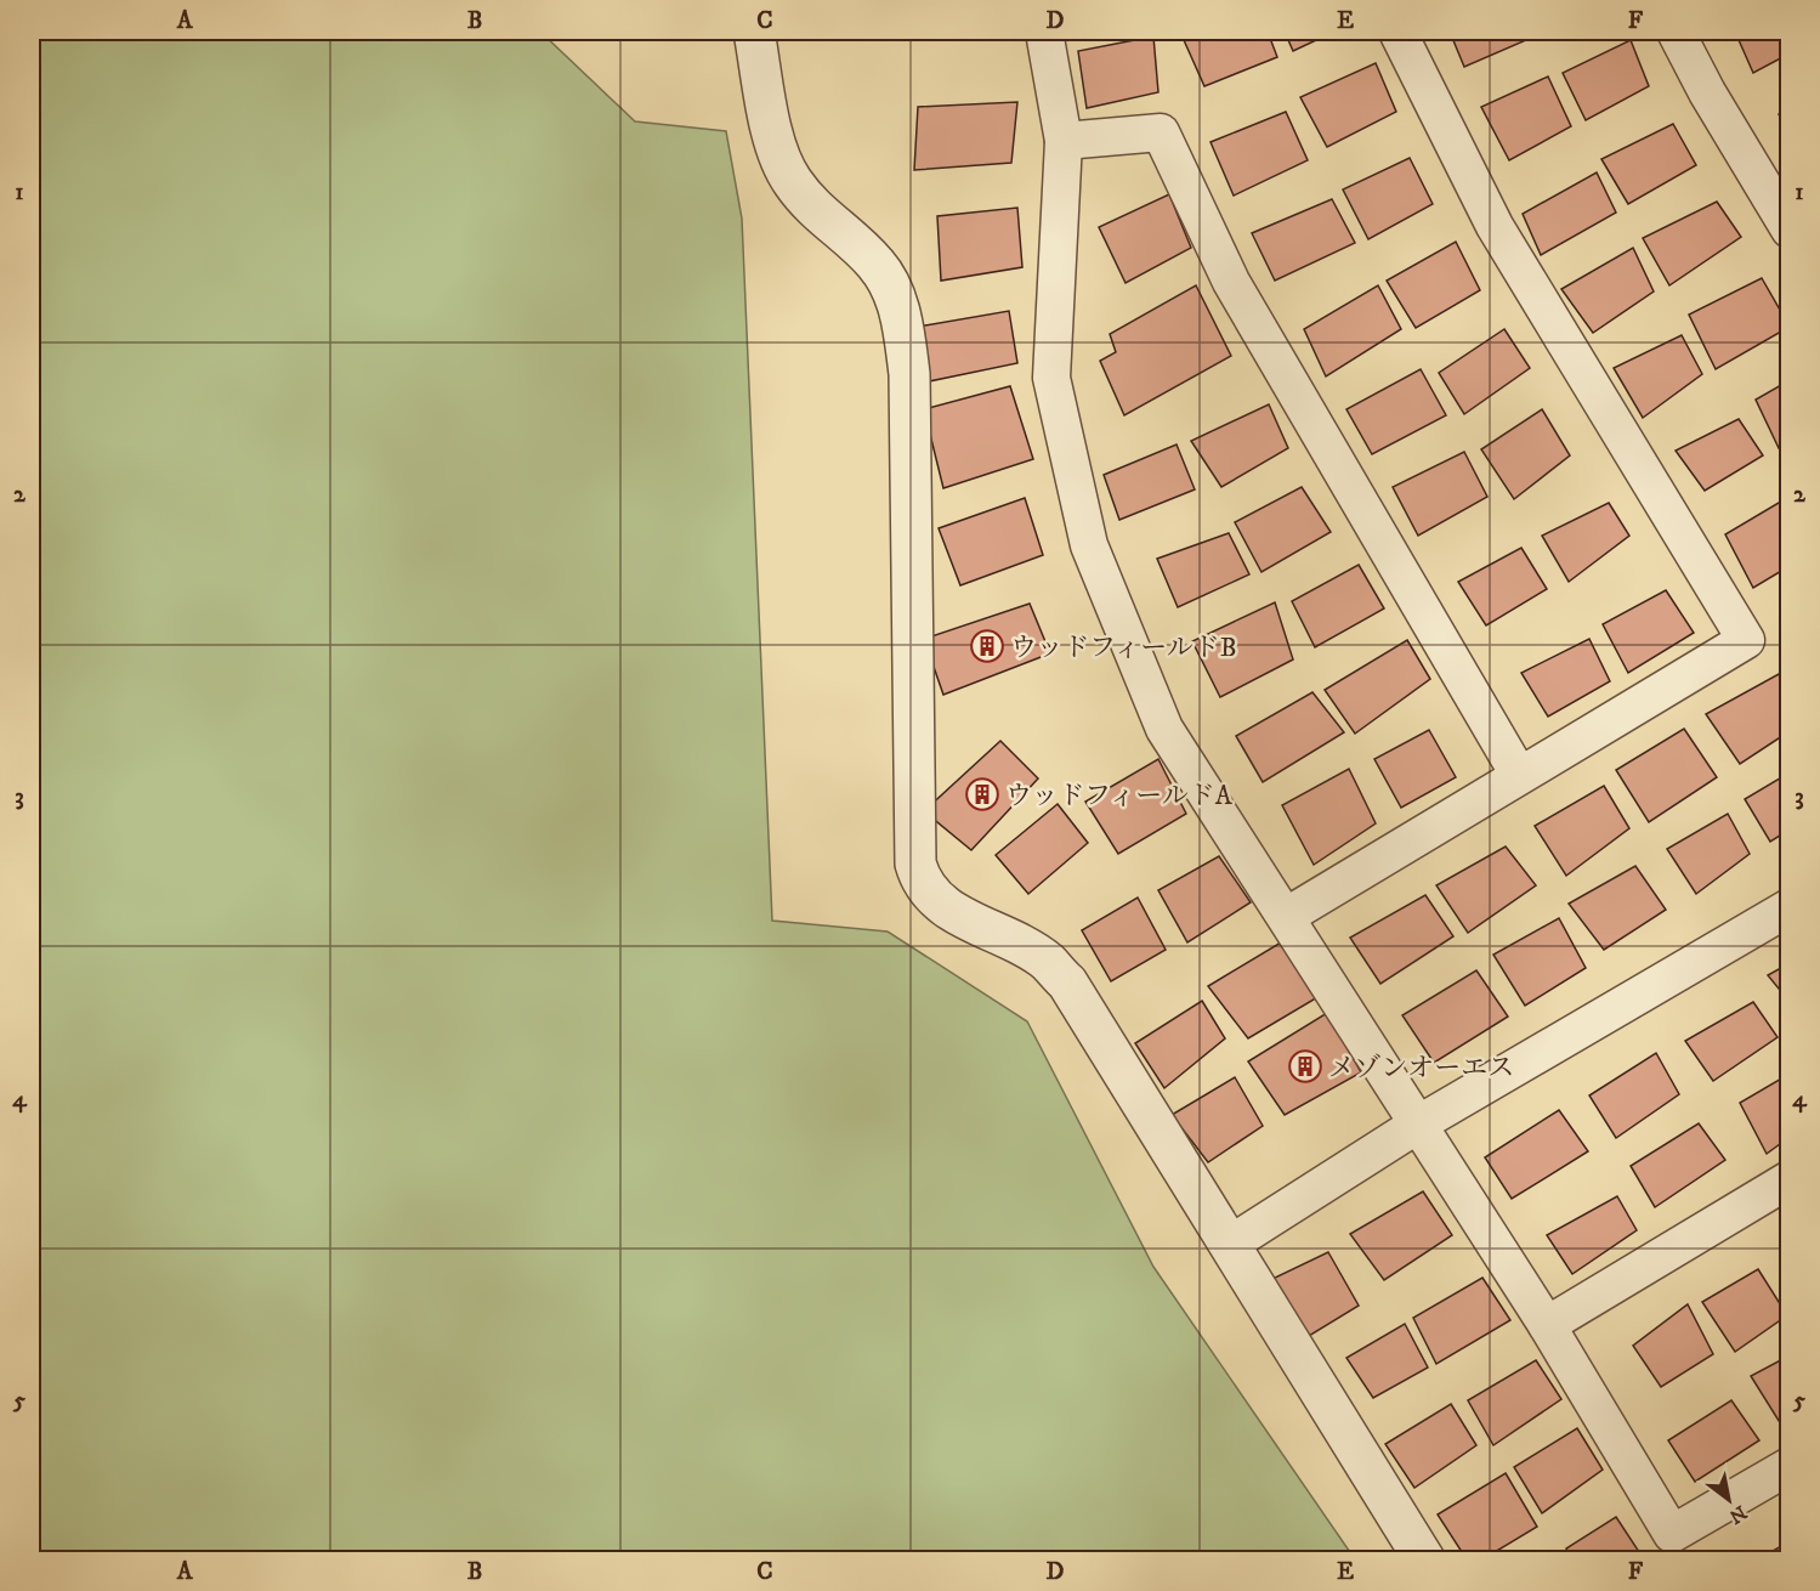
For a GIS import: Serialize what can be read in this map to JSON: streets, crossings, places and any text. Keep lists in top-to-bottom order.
{
  "places": {
    "building": ["ウッドフィールドB", "ウッドフィールドA", "メゾンオーエス"]
  },
  "north": "bottom right",
  "grid": {
    "columns": [
      "A",
      "B",
      "C",
      "D",
      "E",
      "F"
    ],
    "rows": [
      "1",
      "2",
      "3",
      "4",
      "5"
    ]
  }
}
